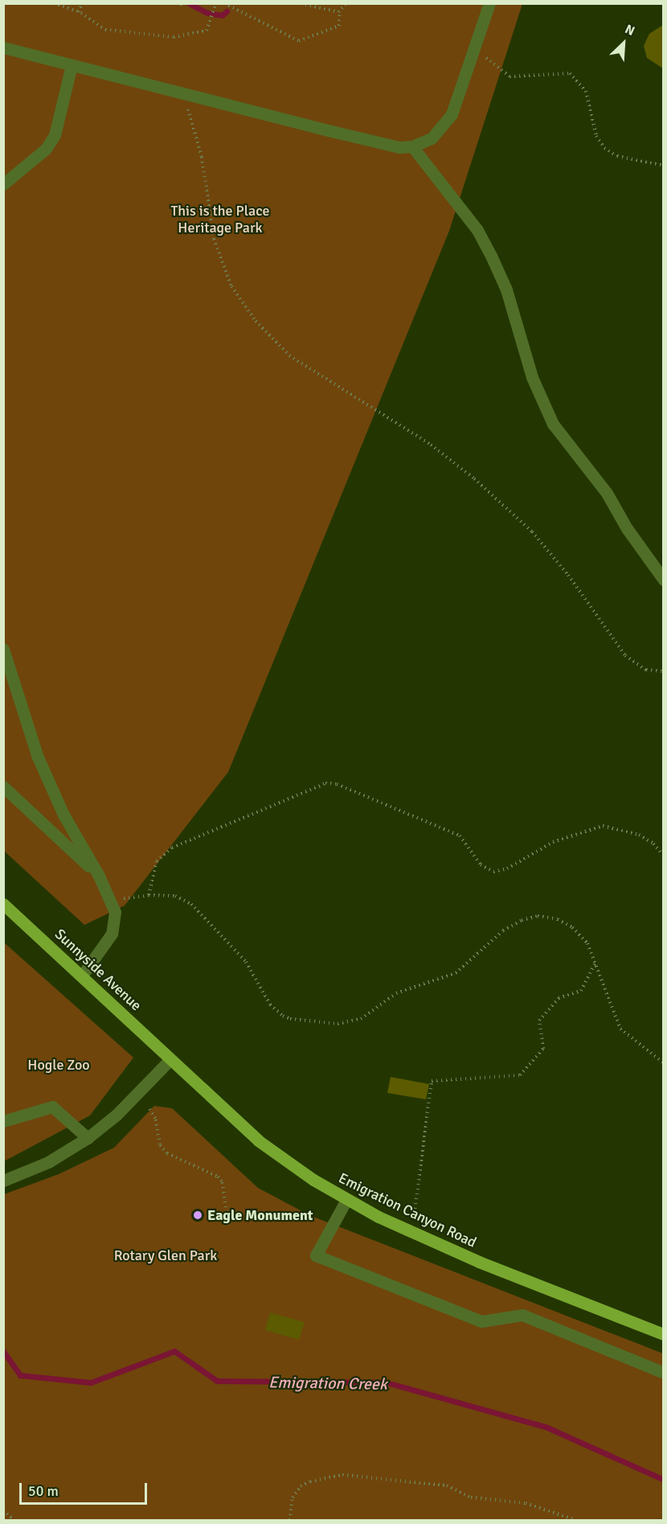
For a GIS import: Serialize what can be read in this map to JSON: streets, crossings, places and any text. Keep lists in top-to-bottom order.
{
  "streets": {
    "main road": ["Sunnyside Avenue", "Emigration Canyon Road"]
  },
  "crossings": [
    ["Sunnyside Avenue", "Emigration Canyon Road"]
  ],
  "water": ["Emigration Creek"],
  "parks": ["This is the Place Heritage Park", "Hogle Zoo", "Rotary Glen Park"],
  "places": ["Eagle Monument"],
  "scale_bar": "50 m",
  "north": "top right"
}
